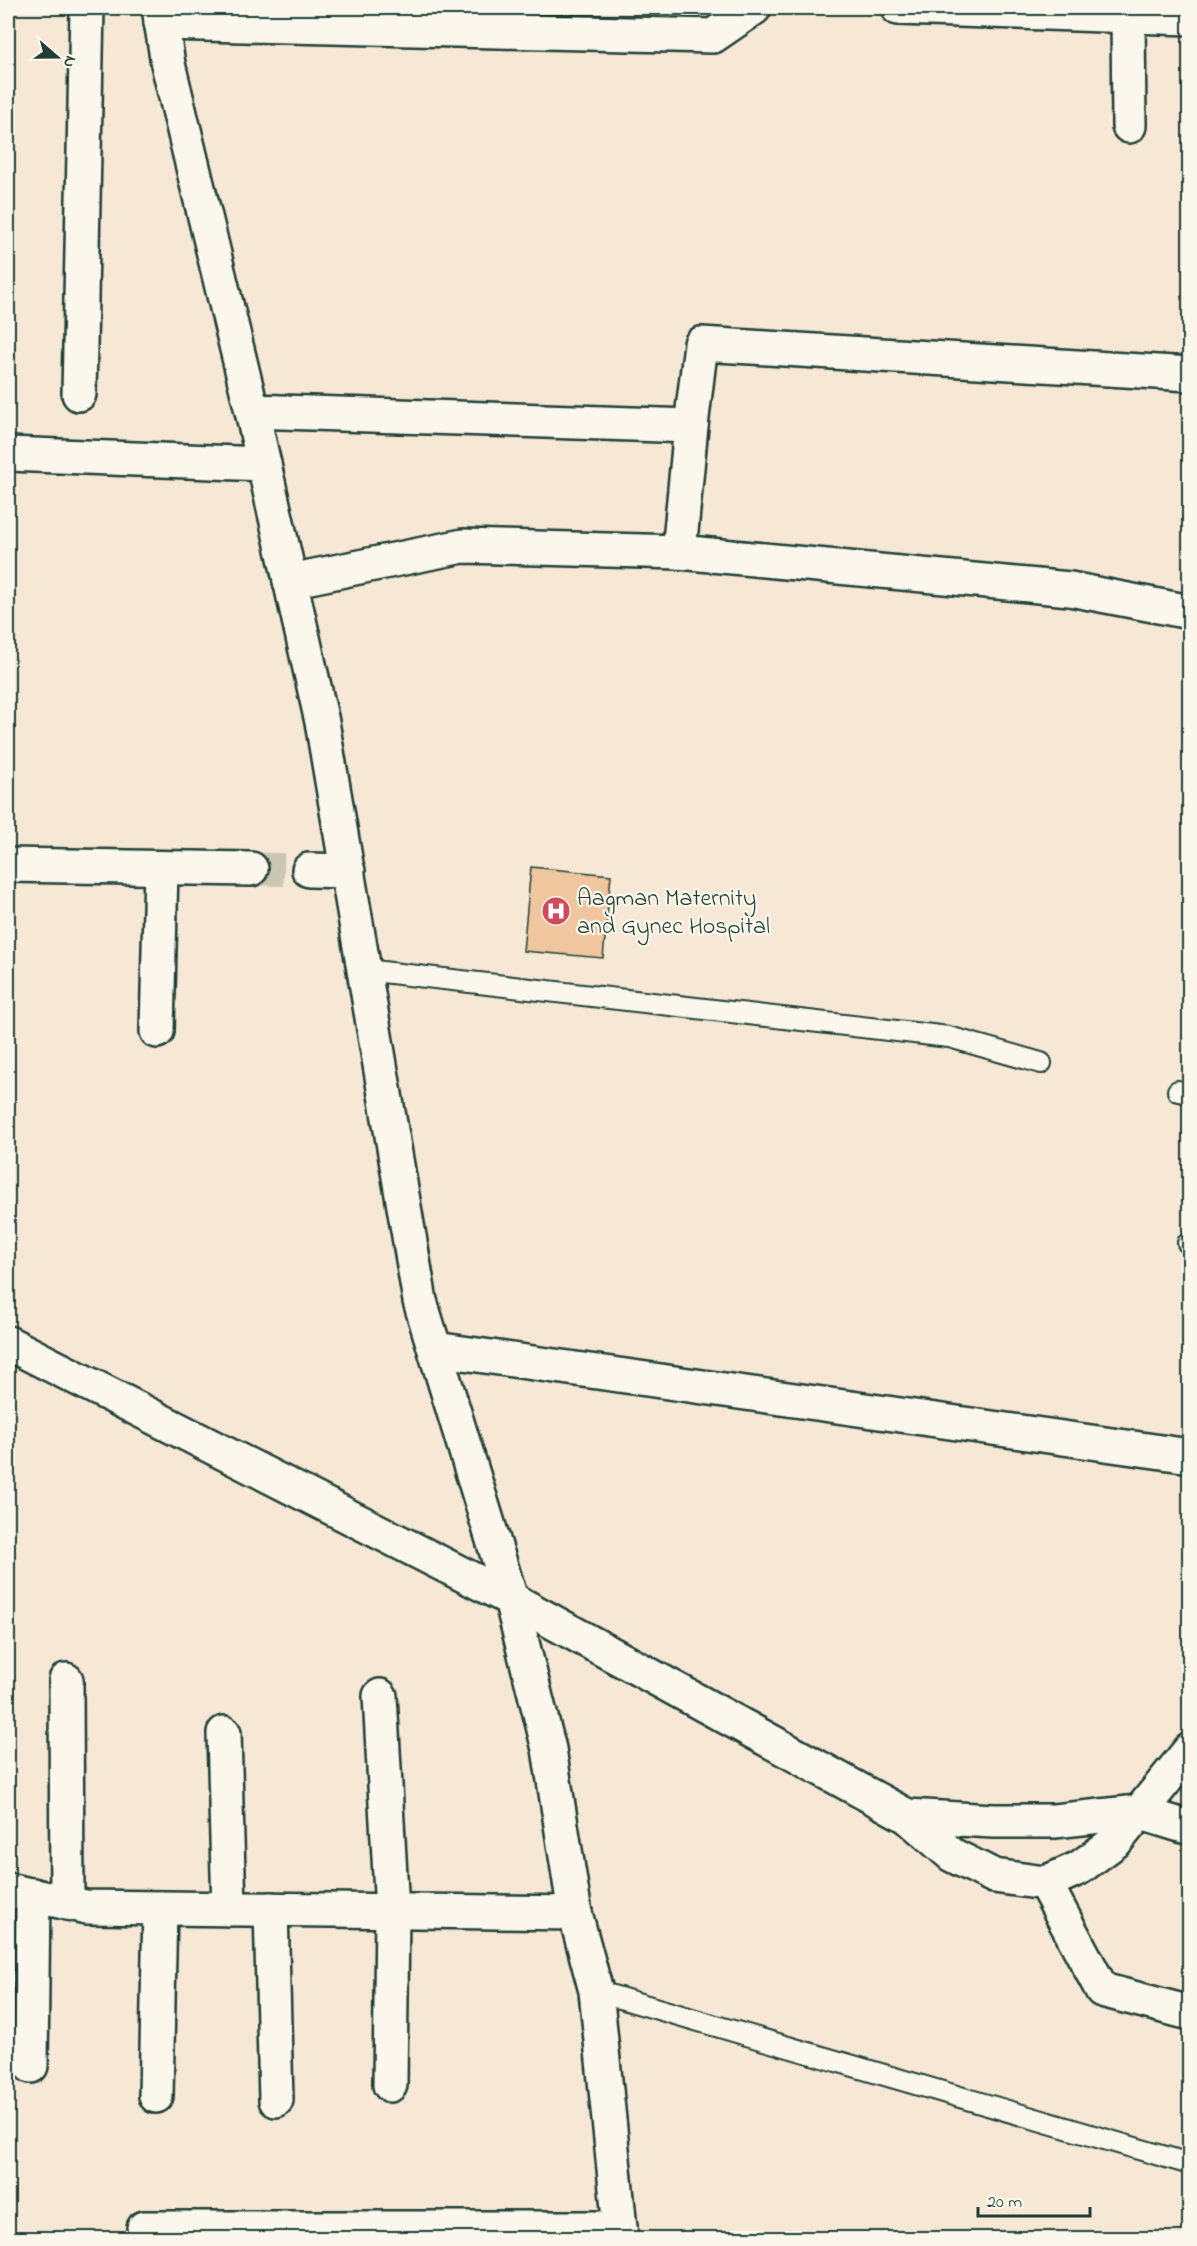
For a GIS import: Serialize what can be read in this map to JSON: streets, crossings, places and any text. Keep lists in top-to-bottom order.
{
  "places": {
    "hospital": ["Aagman Maternity and Gynec Hospital"]
  },
  "scale_bar": "20 m",
  "north": "right"
}
